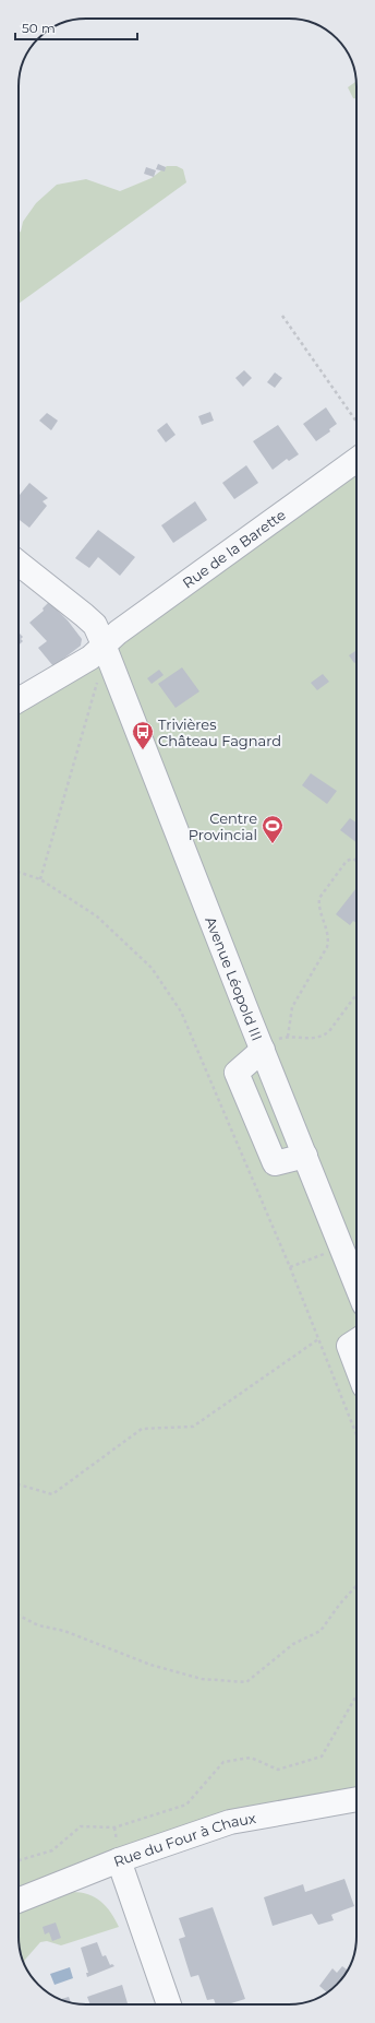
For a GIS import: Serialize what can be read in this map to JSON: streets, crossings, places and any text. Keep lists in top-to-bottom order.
{
  "streets": {
    "street": ["Rue de la Barette", "Avenue Léopold III", "Rue du Four à Chaux"]
  },
  "crossings": [
    ["Rue de la Barette", "Avenue Léopold III"]
  ],
  "places": {
    "bus stop": ["Trivières Château Fagnard"],
    "sports": ["Centre Provincial"]
  },
  "scale_bar": "50 m"
}
